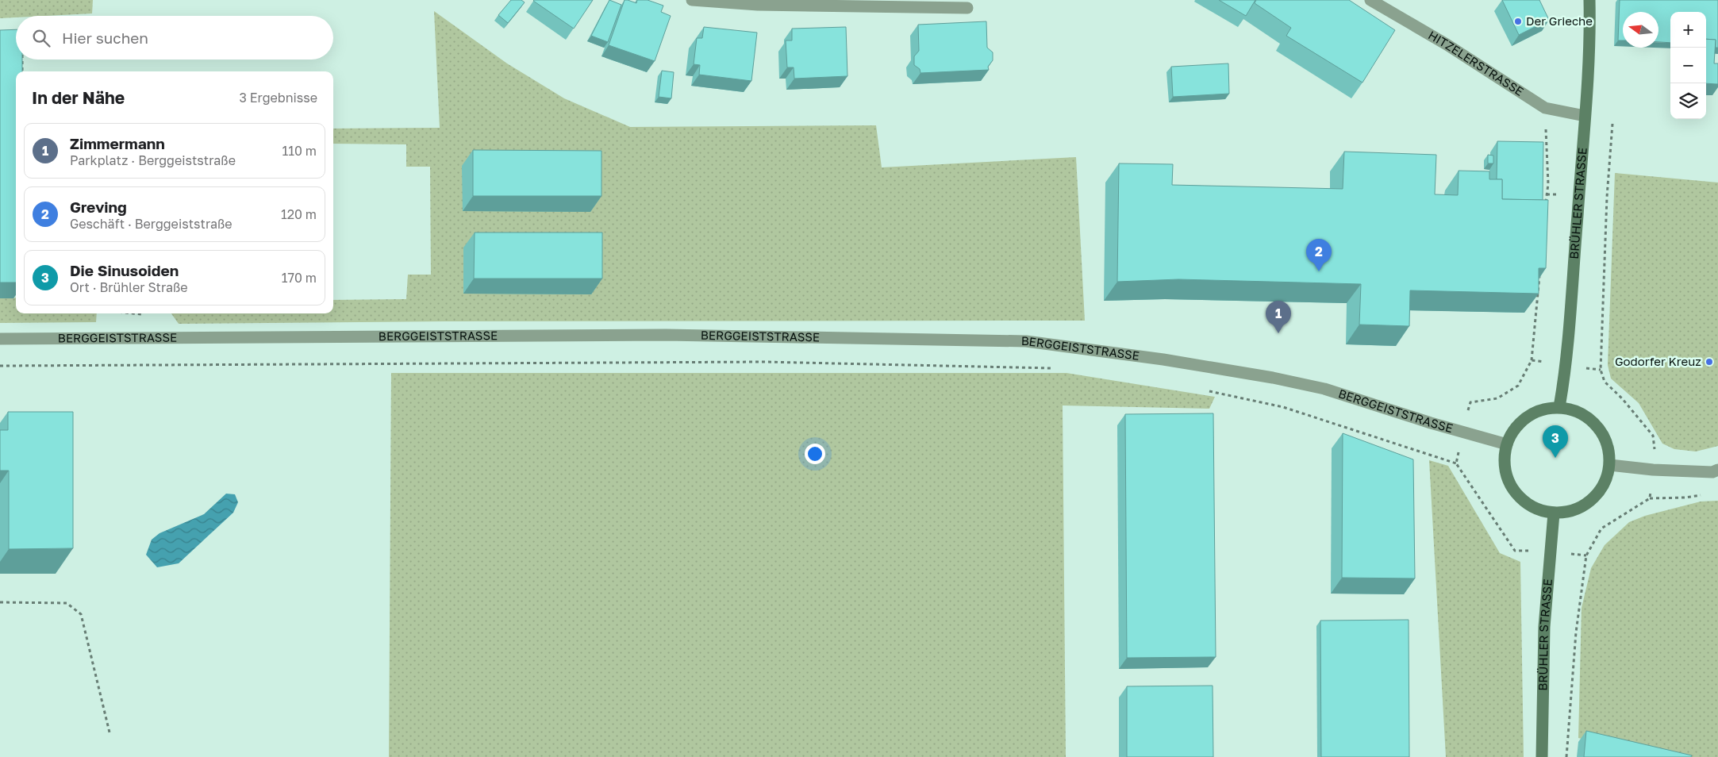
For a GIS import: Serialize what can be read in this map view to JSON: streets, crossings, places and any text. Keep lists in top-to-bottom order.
{
  "streets": {
    "main road": ["BRÜHLER STRASSE"],
    "street": ["HITZELERSTRASSE", "BERGGEISTSTRASSE"]
  },
  "crossings": [
    ["HITZELERSTRASSE", "BRÜHLER STRASSE"],
    ["BRÜHLER STRASSE", "BERGGEISTSTRASSE"]
  ],
  "places": ["Der Grieche", "Godorfer Kreuz"],
  "north": "left",
  "page": {
    "map_buttons": ["+", "−"],
    "search": "Hier suchen",
    "heading": ["In der Nähe", "3 Ergebnisse"],
    "list": [
      {
        "mark": "1",
        "name": "Zimmermann",
        "note": "Parkplatz · Berggeiststraße",
        "value": "110 m"
      },
      {
        "mark": "2",
        "name": "Greving",
        "note": "Geschäft · Berggeiststraße",
        "value": "120 m"
      },
      {
        "mark": "3",
        "name": "Die Sinusoiden",
        "note": "Ort · Brühler Straße",
        "value": "170 m"
      }
    ],
    "pins": ["2", "1", "3"]
  }
}
